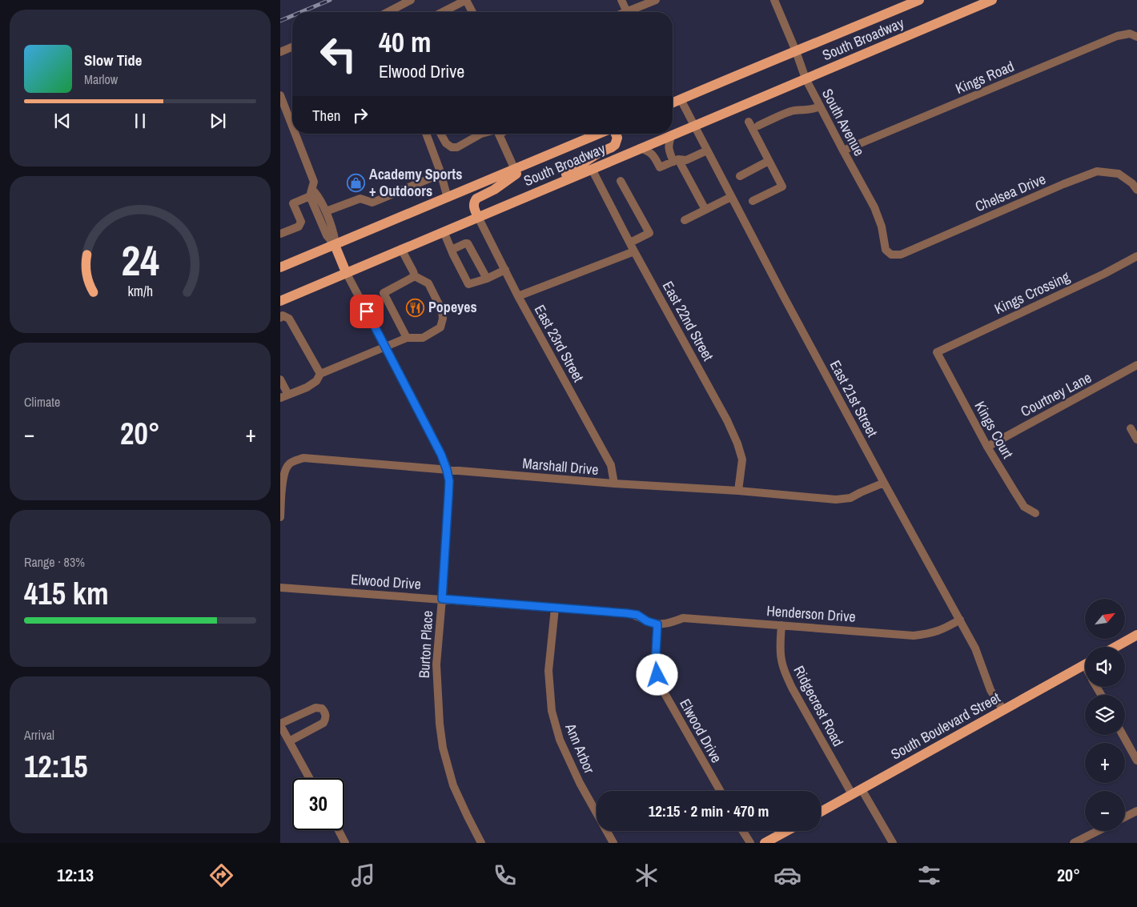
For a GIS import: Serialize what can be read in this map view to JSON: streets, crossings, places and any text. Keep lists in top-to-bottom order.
{
  "streets": {
    "main road": ["South Broadway", "South Boulevard Street"],
    "street": [
      "Kings Road",
      "South Avenue",
      "Chelsea Drive",
      "Kings Crossing",
      "East 22nd Street",
      "East 23rd Street",
      "Courtney Lane",
      "East 21st Street",
      "Kings Court",
      "Marshall Drive",
      "Elwood Drive",
      "Henderson Drive",
      "Burton Place",
      "Ridgecrest Road",
      "Ann Arbor"
    ]
  },
  "crossings": [
    ["South Broadway", "South Avenue"],
    ["South Broadway", "East 22nd Street"],
    ["South Broadway", "East 23rd Street"],
    ["South Broadway", "East 21st Street"],
    ["South Broadway", "Burton Place"],
    ["Kings Road", "South Avenue"],
    ["South Avenue", "Chelsea Drive"],
    ["Kings Crossing", "Kings Court"],
    ["East 22nd Street", "Marshall Drive"],
    ["East 23rd Street", "Marshall Drive"],
    ["Courtney Lane", "Kings Court"],
    ["East 21st Street", "Marshall Drive"],
    ["East 21st Street", "Henderson Drive"],
    ["East 21st Street", "South Boulevard Street"],
    ["Marshall Drive", "Burton Place"],
    ["Elwood Drive", "Henderson Drive"],
    ["Elwood Drive", "Burton Place"],
    ["Elwood Drive", "Ann Arbor"],
    ["Henderson Drive", "Ridgecrest Road"],
    ["Ridgecrest Road", "South Boulevard Street"]
  ],
  "places": {
    "shop": ["Academy Sports + Outdoors"],
    "restaurant": ["Popeyes"]
  },
  "north": "top right",
  "page": {
    "turn": ["40 m", "Elwood Drive"],
    "song": ["Slow Tide", "Marlow"],
    "then": "Then",
    "tile": [
      "Climate",
      ["Range · 83%", "415 km"],
      ["Arrival", "12:15"]
    ],
    "heat": ["−", "20°", "+"],
    "map_buttons": ["+", "−"],
    "limit": "30",
    "trip": "12:15 · 2 min · 470 m",
    "tabs": ["12:13", "20°"],
    "gauge": ["24", "km/h"]
  }
}
